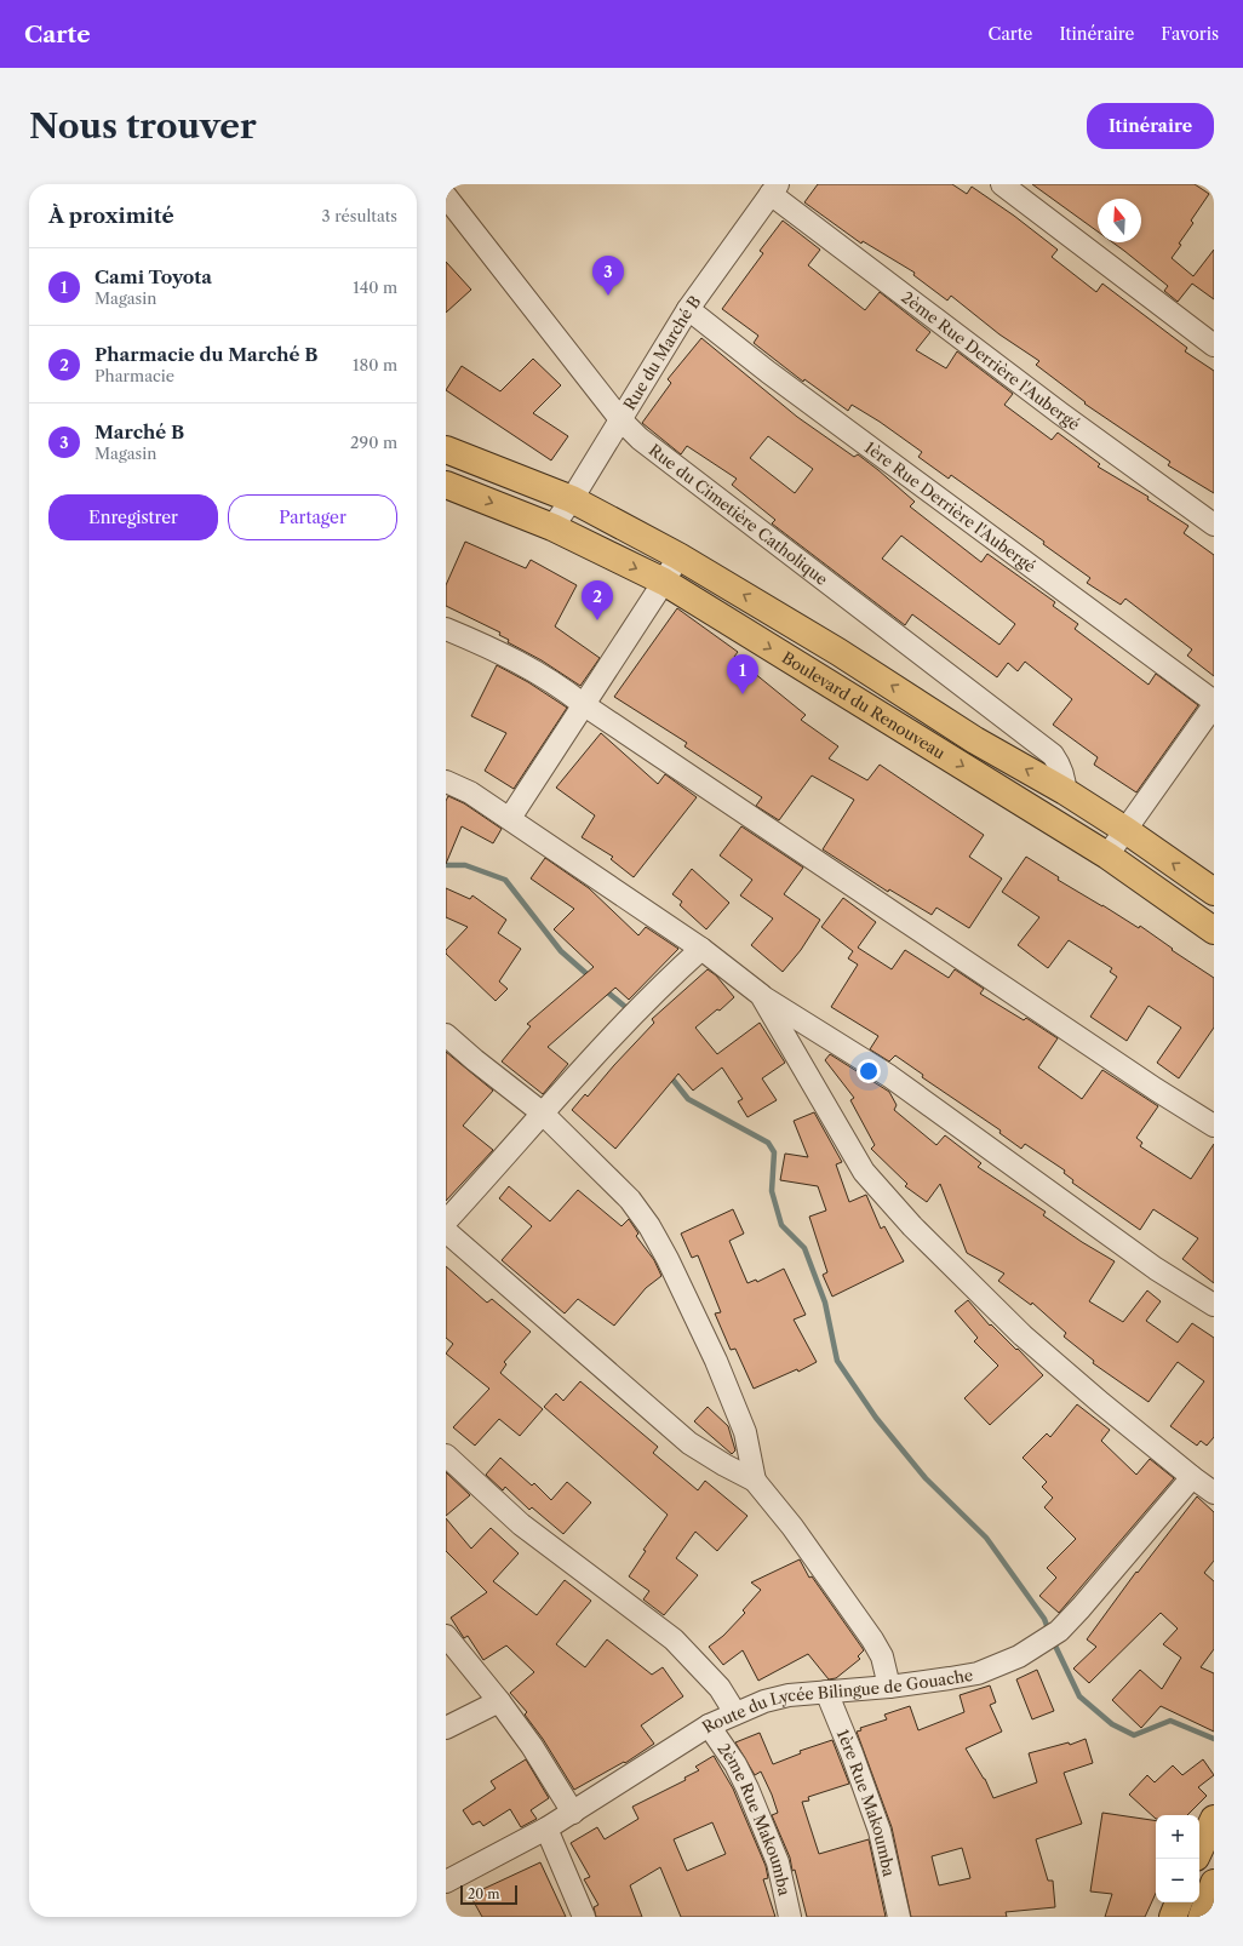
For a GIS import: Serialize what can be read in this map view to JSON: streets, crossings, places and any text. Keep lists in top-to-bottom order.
{
  "streets": {
    "main road": ["Boulevard du Renouveau"],
    "street": [
      "Rue du Marché B",
      "2ème Rue Derrière l'Aubergé",
      "1ère Rue Derrière l'Aubergé",
      "Rue du Cimetière Catholique",
      "Route du Lycée Bilingue de Gouache",
      "1ère Rue Makoumba",
      "2ème Rue Makoumba"
    ]
  },
  "crossings": [
    ["Rue du Marché B", "2ème Rue Derrière l'Aubergé"],
    ["Rue du Marché B", "1ère Rue Derrière l'Aubergé"],
    ["Rue du Marché B", "Rue du Cimetière Catholique"],
    ["Rue du Marché B", "Boulevard du Renouveau"],
    ["Rue du Cimetière Catholique", "Boulevard du Renouveau"],
    ["Route du Lycée Bilingue de Gouache", "1ère Rue Makoumba"],
    ["Route du Lycée Bilingue de Gouache", "2ème Rue Makoumba"]
  ],
  "scale_bar": "20 m",
  "north": "top",
  "page": {
    "header": "Carte",
    "nav": ["Carte", "Itinéraire", "Favoris"],
    "buttons": [
      "Itinéraire",
      ["Enregistrer", "Partager"]
    ],
    "title": "Nous trouver",
    "heading": ["À proximité", "3 résultats"],
    "list": [
      {
        "mark": "1",
        "name": "Cami Toyota",
        "note": "Magasin",
        "value": "140 m"
      },
      {
        "mark": "2",
        "name": "Pharmacie du Marché B",
        "note": "Pharmacie",
        "value": "180 m"
      },
      {
        "mark": "3",
        "name": "Marché B",
        "note": "Magasin",
        "value": "290 m"
      }
    ],
    "pins": ["3", "2", "1"],
    "map_buttons": ["+", "−"],
    "scale": "20 m"
  }
}
